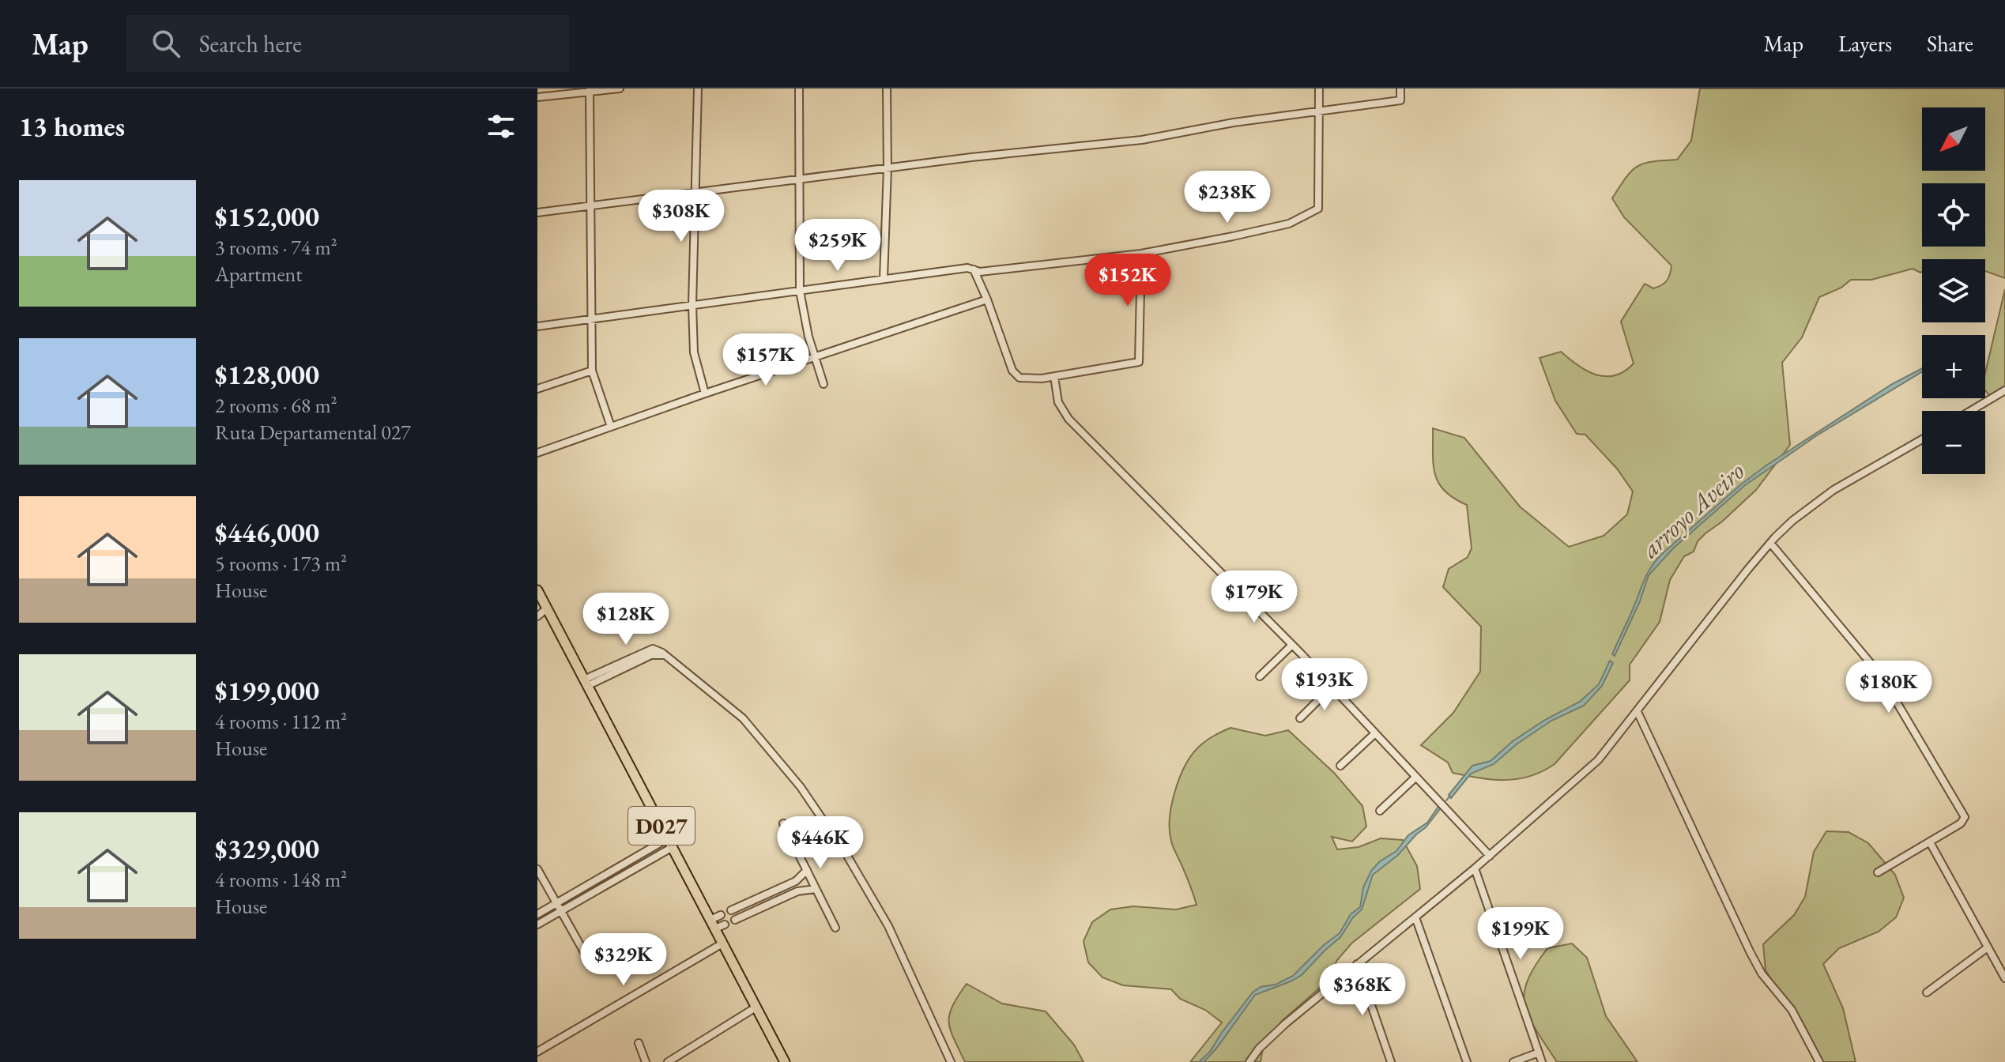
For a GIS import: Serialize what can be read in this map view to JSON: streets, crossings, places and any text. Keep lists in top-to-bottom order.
{
  "streets": {
    "main road": ["D027"]
  },
  "water": ["arroyo Aveiro"],
  "north": "bottom left",
  "page": {
    "header": "Map",
    "search": "Search here",
    "nav": ["Map", "Layers", "Share"],
    "heading": "13 homes",
    "map_buttons": ["+", "−"],
    "list": [
      {
        "name": "$152,000",
        "note": "3 rooms · 74 m² · Apartment"
      },
      {
        "name": "$128,000",
        "note": "2 rooms · 68 m² · Ruta Departamental 027"
      },
      {
        "name": "$446,000",
        "note": "5 rooms · 173 m² · House"
      },
      {
        "name": "$199,000",
        "note": "4 rooms · 112 m² · House"
      },
      {
        "name": "$329,000",
        "note": "4 rooms · 148 m² · House"
      }
    ],
    "price": [
      "$238K",
      "$308K",
      "$259K",
      "$152K",
      "$157K",
      "$179K",
      "$128K",
      "$193K",
      "$180K",
      "$446K",
      "$199K",
      "$329K",
      "$368K"
    ]
  }
}
